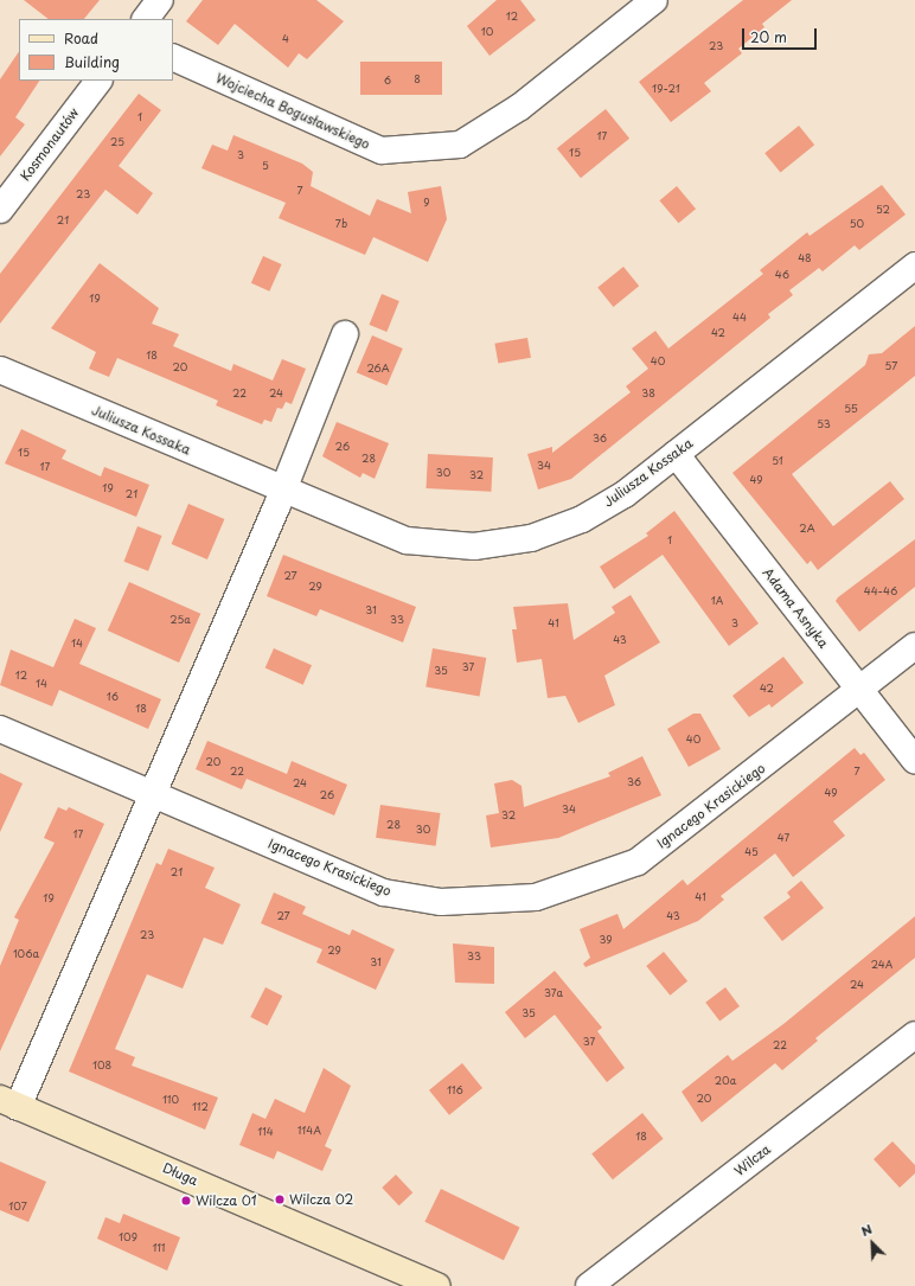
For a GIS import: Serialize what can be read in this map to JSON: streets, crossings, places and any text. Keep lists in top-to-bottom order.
{
  "streets": {
    "street": [
      "Wojciecha Bogusławskiego",
      "Kosmonautów",
      "Juliusza Kossaka",
      "Adama Asnyka",
      "Ignacego Krasickiego",
      "Wilcza",
      "Długa"
    ]
  },
  "crossings": [
    ["Juliusza Kossaka", "Adama Asnyka"],
    ["Adama Asnyka", "Ignacego Krasickiego"]
  ],
  "places": ["Wilcza 02", "Wilcza 01"],
  "house_numbers": [
    "12",
    "10",
    "4",
    "23",
    "8",
    "6",
    "19-21",
    "1",
    "17",
    "25",
    "15",
    "3",
    "5",
    "7",
    "23",
    "9",
    "52",
    "21",
    "7b",
    "50",
    "48",
    "46",
    "19",
    "44",
    "42",
    "18",
    "40",
    "57",
    "20",
    "26A",
    "22",
    "24",
    "38",
    "55",
    "53",
    "36",
    "26",
    "15",
    "28",
    "51",
    "34",
    "17",
    "30",
    "32",
    "49",
    "19",
    "21",
    "2A",
    "1",
    "27",
    "29",
    "44-46",
    "1A",
    "31",
    "25a",
    "33",
    "41",
    "3",
    "43",
    "14",
    "37",
    "35",
    "12",
    "14",
    "42",
    "16",
    "18",
    "40",
    "20",
    "22",
    "7",
    "36",
    "24",
    "49",
    "26",
    "34",
    "32",
    "28",
    "30",
    "17",
    "47",
    "45",
    "21",
    "41",
    "19",
    "27",
    "43",
    "23",
    "39",
    "29",
    "106a",
    "33",
    "31",
    "24A",
    "24",
    "37a",
    "35",
    "37",
    "22",
    "108",
    "20a",
    "116",
    "20",
    "110",
    "112",
    "114A",
    "114",
    "18",
    "107",
    "109",
    "111"
  ],
  "legend": ["Road", "Building"],
  "scale_bar": "20 m",
  "north": "top left"
}
